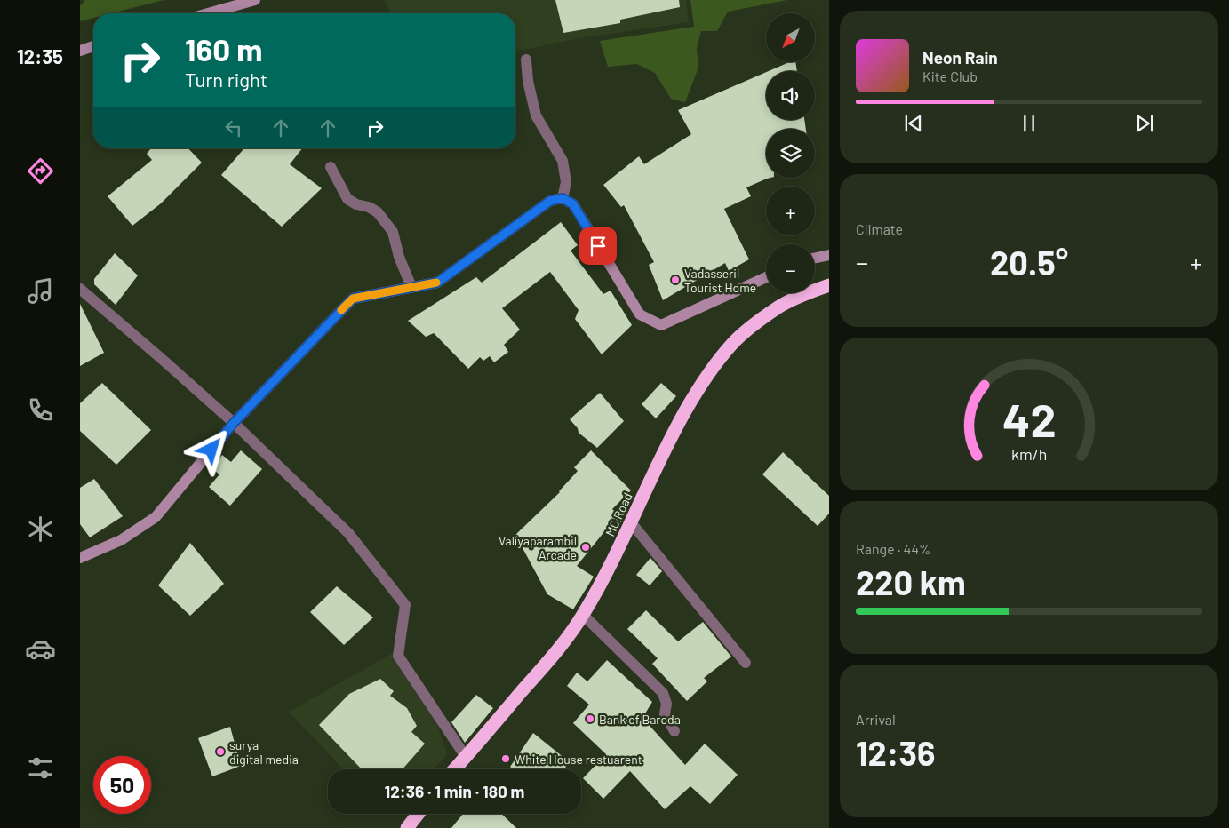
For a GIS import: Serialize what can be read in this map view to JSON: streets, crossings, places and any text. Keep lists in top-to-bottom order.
{
  "streets": {
    "highway": ["MC Road"]
  },
  "places": [
    "Vadasseril Tourist Home",
    "Valiyaparambil Arcade",
    "Bank of Baroda",
    "surya digital media",
    "White House restuarent"
  ],
  "north": "bottom left",
  "page": {
    "tabs": "12:35",
    "map_buttons": ["+", "−"],
    "turn": ["160 m", "Turn right"],
    "song": ["Neon Rain", "Kite Club"],
    "tile": [
      "Climate",
      ["Range · 44%", "220 km"],
      ["Arrival", "12:36"]
    ],
    "heat": ["−", "20.5°", "+"],
    "limit": "50",
    "trip": "12:36 · 1 min · 180 m",
    "gauge": ["42", "km/h"]
  }
}
